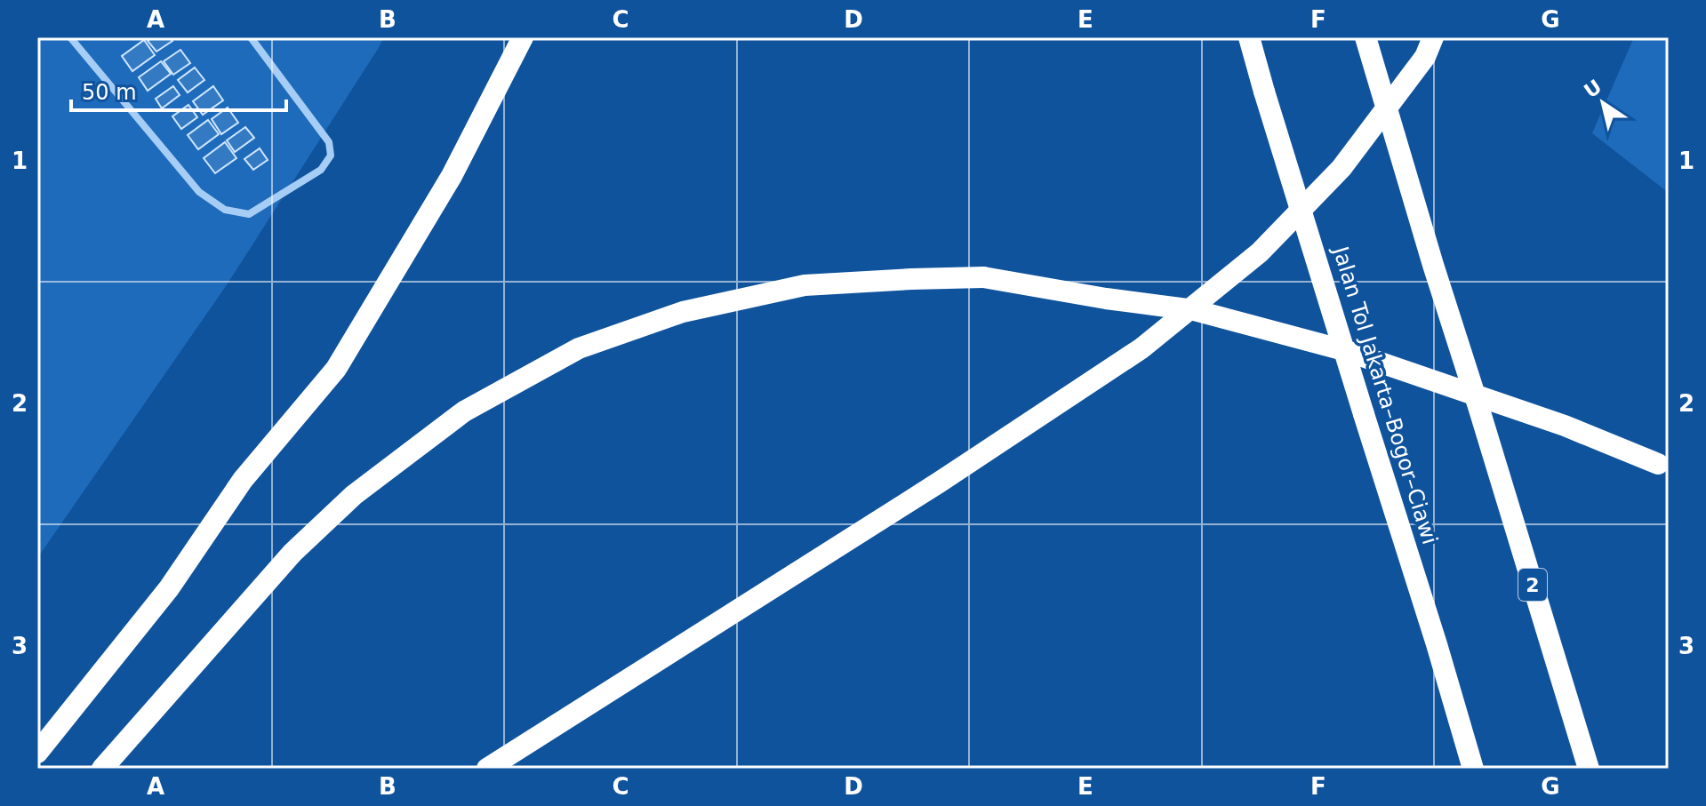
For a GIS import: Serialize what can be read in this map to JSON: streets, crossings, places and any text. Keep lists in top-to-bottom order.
{
  "streets": {
    "highway": ["Jalan Tol Jakarta–Bogor–Ciawi", "2"]
  },
  "scale_bar": "50 m",
  "north": "top left",
  "grid": {
    "columns": [
      "A",
      "B",
      "C",
      "D",
      "E",
      "F",
      "G"
    ],
    "rows": ["1", "2", "3"]
  }
}
